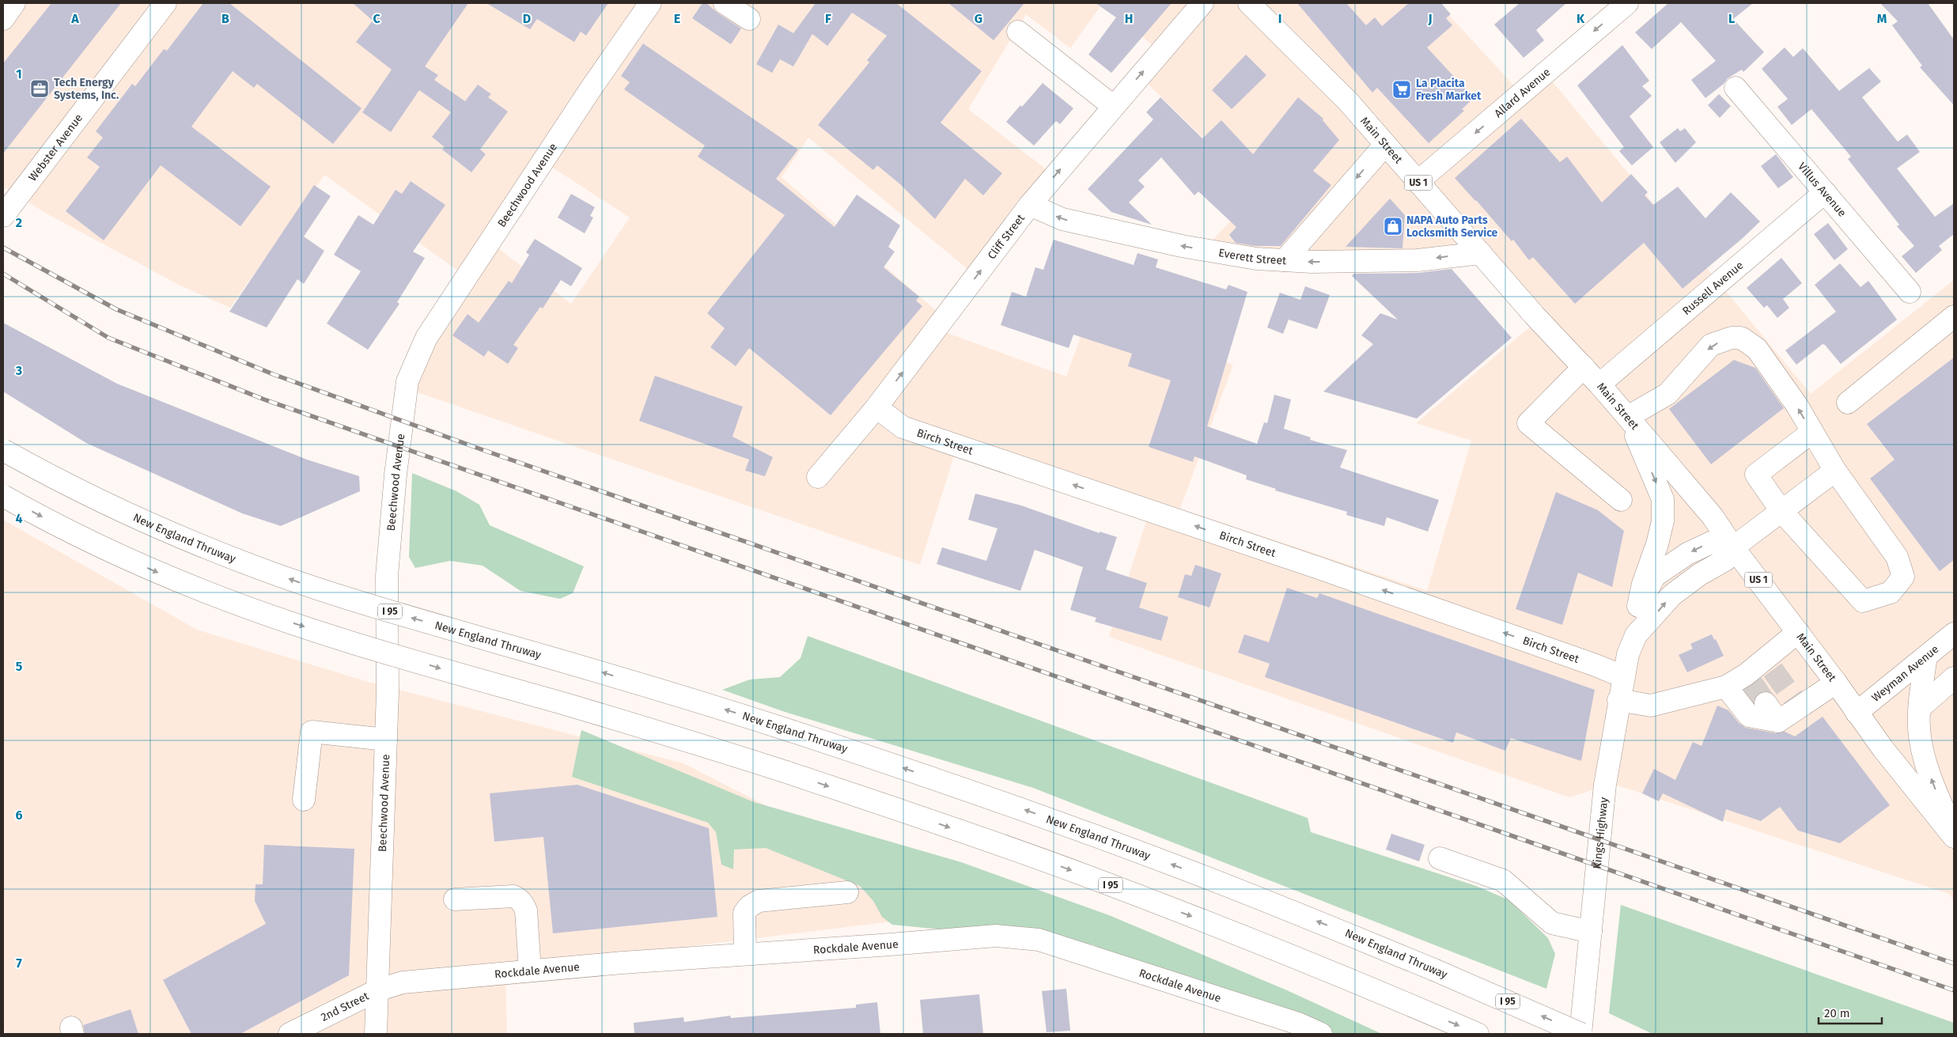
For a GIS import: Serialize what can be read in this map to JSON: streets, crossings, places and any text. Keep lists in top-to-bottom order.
{
  "streets": {
    "main road": [
      "Allard Avenue",
      "Main Street",
      "Webster Avenue",
      "US 1",
      "Beechwood Avenue",
      "Villus Avenue",
      "Cliff Street",
      "Everett Street",
      "Russell Avenue",
      "Birch Street",
      "New England Thruway",
      "I 95",
      "Weyman Avenue",
      "Kings Highway",
      "Rockdale Avenue",
      "2nd Street"
    ]
  },
  "crossings": [
    ["Allard Avenue", "Main Street"],
    ["Main Street", "Everett Street"],
    ["Main Street", "Russell Avenue"],
    ["Main Street", "Weyman Avenue"],
    ["Main Street", "Kings Highway"],
    ["Beechwood Avenue", "Rockdale Avenue"],
    ["Beechwood Avenue", "2nd Street"],
    ["Villus Avenue", "Russell Avenue"],
    ["Cliff Street", "Everett Street"],
    ["Cliff Street", "Birch Street"],
    ["Birch Street", "Kings Highway"],
    ["New England Thruway", "Kings Highway"],
    ["Rockdale Avenue", "2nd Street"]
  ],
  "one_way": [
    "Allard Avenue",
    "Cliff Street",
    "Everett Street",
    "Birch Street"
  ],
  "places": {
    "office": ["Tech Energy Systems, Inc."],
    "supermarket": ["La Placita Fresh Market"],
    "shop": ["NAPA Auto Parts Locksmith Service"]
  },
  "scale_bar": "20 m",
  "grid": {
    "columns": [
      "A",
      "B",
      "C",
      "D",
      "E",
      "F",
      "G",
      "H",
      "I",
      "J",
      "K",
      "L",
      "M"
    ],
    "rows": [
      "1",
      "2",
      "3",
      "4",
      "5",
      "6",
      "7"
    ]
  }
}
